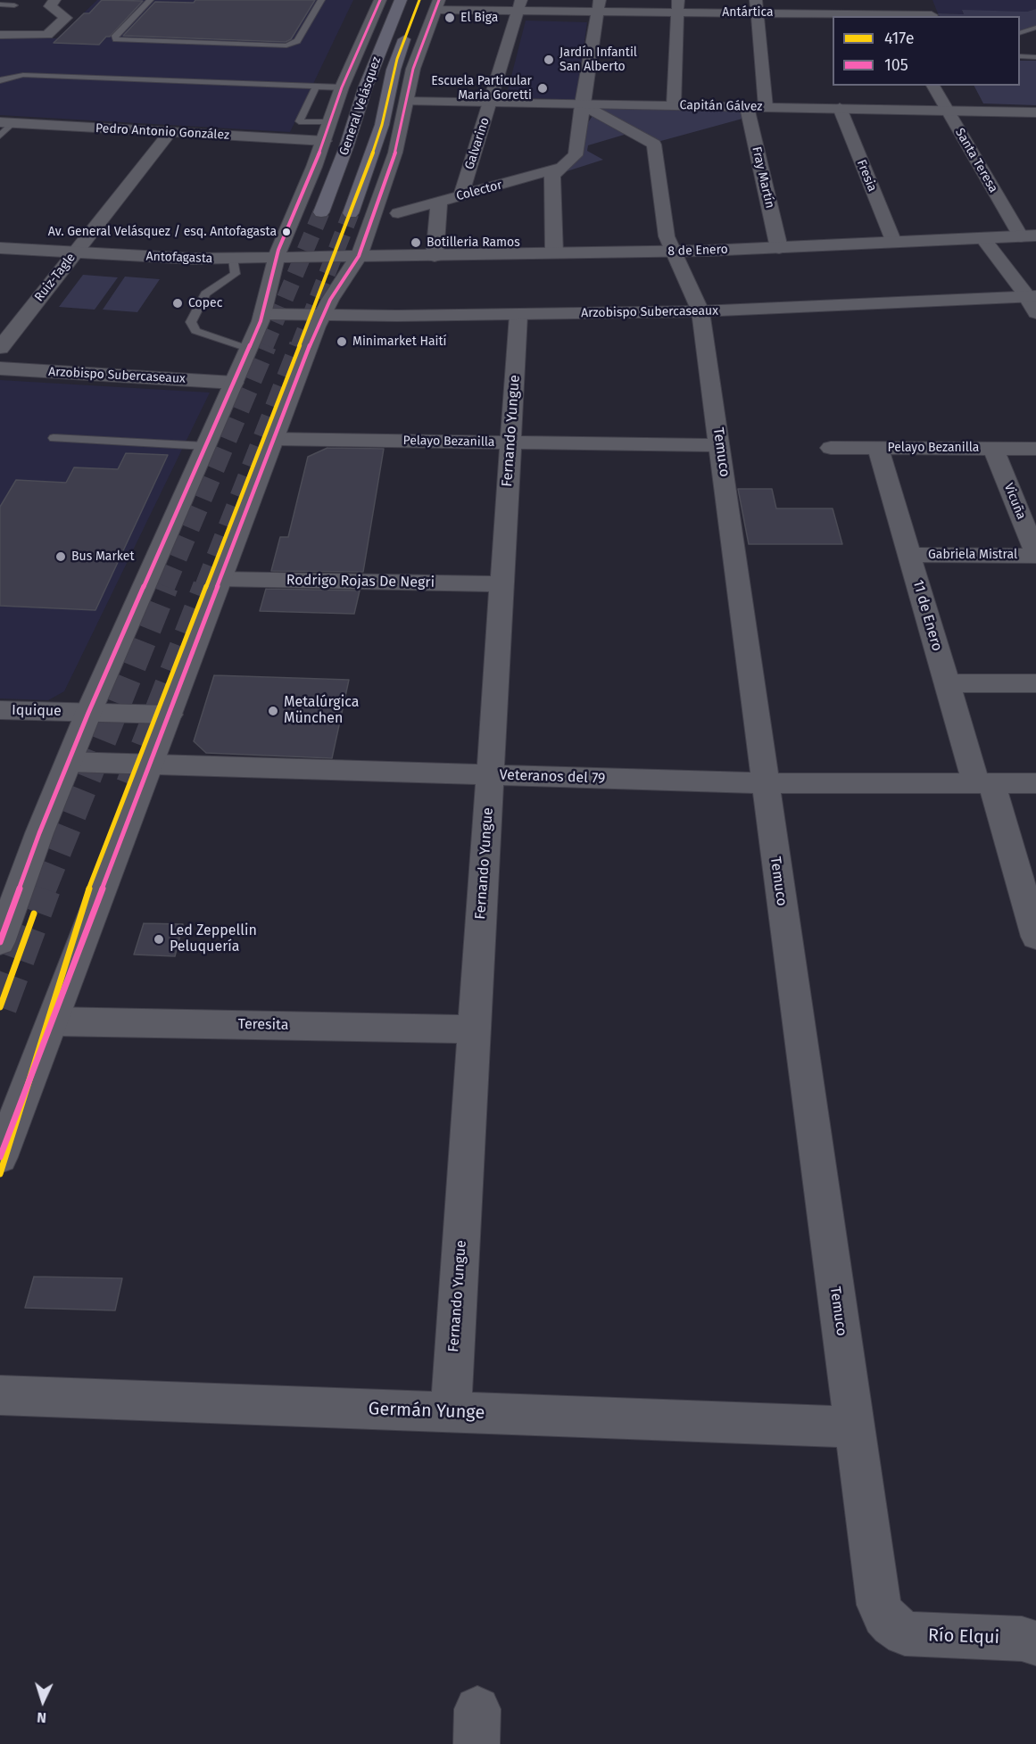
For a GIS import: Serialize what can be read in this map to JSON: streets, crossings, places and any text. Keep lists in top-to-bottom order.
{
  "streets": {
    "highway": ["General Velásquez"],
    "street": [
      "Antártica",
      "Capitán Gálvez",
      "Pedro Antonio González",
      "Galvarino",
      "Santa Teresa",
      "Fresia",
      "Fray Martín",
      "Colector",
      "8 de Enero",
      "Antofagasta",
      "Ruiz-Tagle",
      "Arzobispo Subercaseaux",
      "Fernando Yungue",
      "Pelayo Bezanilla",
      "Temuco",
      "Vicuña",
      "Gabriela Mistral",
      "Rodrigo Rojas De Negri",
      "11 de Enero",
      "Iquique",
      "Veteranos del 79",
      "Teresita",
      "Germán Yunge",
      "Río Elqui"
    ]
  },
  "crossings": [
    ["Antártica", "Galvarino"],
    ["Capitán Gálvez", "Galvarino"],
    ["Capitán Gálvez", "Santa Teresa"],
    ["Capitán Gálvez", "Fresia"],
    ["Capitán Gálvez", "Fray Martín"],
    ["Capitán Gálvez", "Temuco"],
    ["Pedro Antonio González", "Ruiz-Tagle"],
    ["Galvarino", "Colector"],
    ["Santa Teresa", "8 de Enero"],
    ["Fresia", "8 de Enero"],
    ["Fray Martín", "8 de Enero"],
    ["8 de Enero", "Temuco"],
    ["Antofagasta", "Ruiz-Tagle"],
    ["Arzobispo Subercaseaux", "Fernando Yungue"],
    ["Arzobispo Subercaseaux", "Temuco"],
    ["Fernando Yungue", "Pelayo Bezanilla"],
    ["Fernando Yungue", "Rodrigo Rojas De Negri"],
    ["Fernando Yungue", "Veteranos del 79"],
    ["Fernando Yungue", "Teresita"],
    ["Fernando Yungue", "Germán Yunge"],
    ["Pelayo Bezanilla", "Temuco"],
    ["Pelayo Bezanilla", "Vicuña"],
    ["Pelayo Bezanilla", "11 de Enero"],
    ["Temuco", "Veteranos del 79"],
    ["Temuco", "Germán Yunge"],
    ["Temuco", "Río Elqui"],
    ["Vicuña", "Gabriela Mistral"],
    ["Gabriela Mistral", "11 de Enero"],
    ["11 de Enero", "Veteranos del 79"]
  ],
  "places": [
    "El Biga",
    "Jardín Infantil San Alberto",
    "Escuela Particular Maria Goretti",
    "Av. General Velásquez / esq. Antofagasta",
    "Botilleria Ramos",
    "Copec",
    "Minimarket Haití",
    "Bus Market",
    "Metalúrgica München",
    "Led Zeppellin Peluquería"
  ],
  "lines": ["transit line 417e", "transit line 105"],
  "legend": ["417e", "105"],
  "north": "bottom"
}
